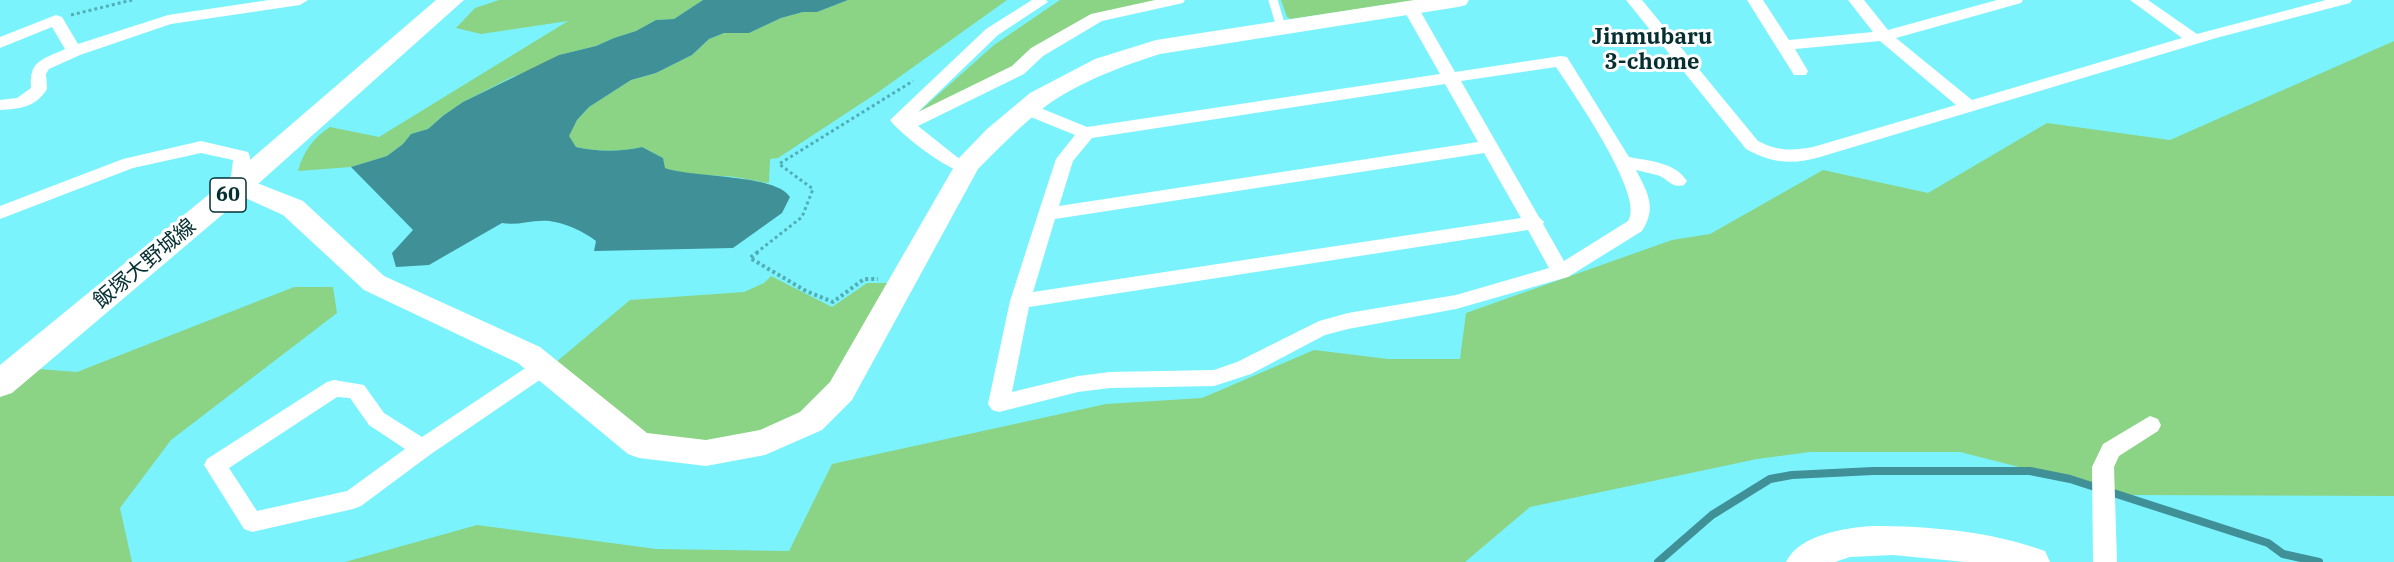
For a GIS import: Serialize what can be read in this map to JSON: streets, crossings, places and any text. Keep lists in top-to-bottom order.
{
  "streets": {
    "main road": ["60", "飯塚大野城線"]
  },
  "districts": ["Jinmubaru 3-chome"]
}
